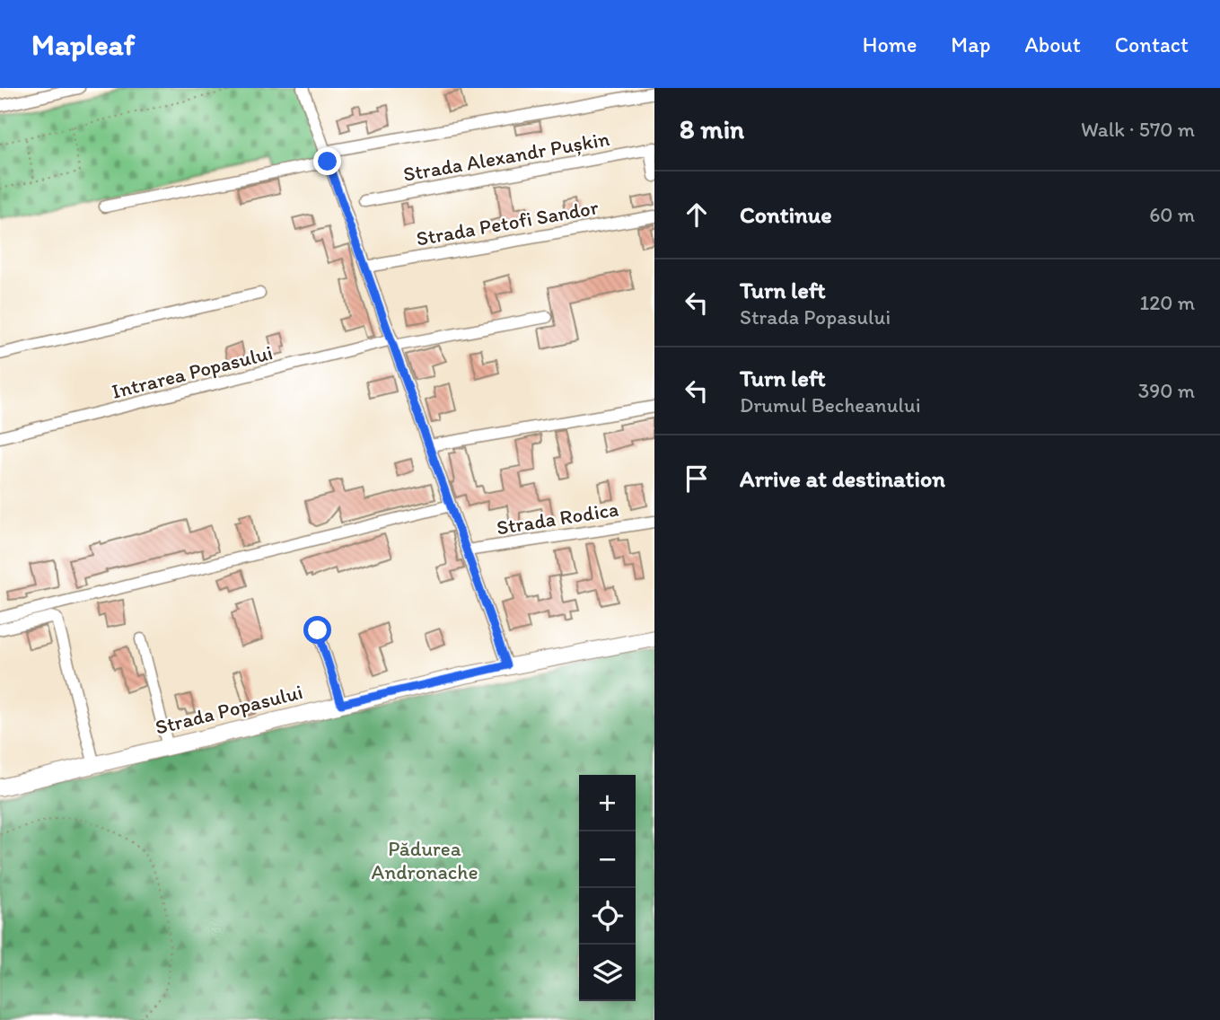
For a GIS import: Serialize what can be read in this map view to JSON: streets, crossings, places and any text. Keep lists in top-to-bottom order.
{
  "streets": {
    "street": [
      "Strada Alexandr Pușkin",
      "Strada Petofi Sandor",
      "Intrarea Popasului",
      "Strada Rodica",
      "Strada Popasului"
    ]
  },
  "parks": ["Pădurea Andronache"],
  "page": {
    "header": "Mapleaf",
    "nav": [
      "Home",
      "Map",
      "About",
      "Contact"
    ],
    "heading": ["8 min", "Walk · 570 m"],
    "list": [
      ["Continue", "60 m"],
      ["Turn left", "Strada Popasului", "120 m"],
      ["Turn left", "Drumul Becheanului", "390 m"],
      "Arrive at destination"
    ],
    "map_buttons": ["+", "−"]
  }
}
